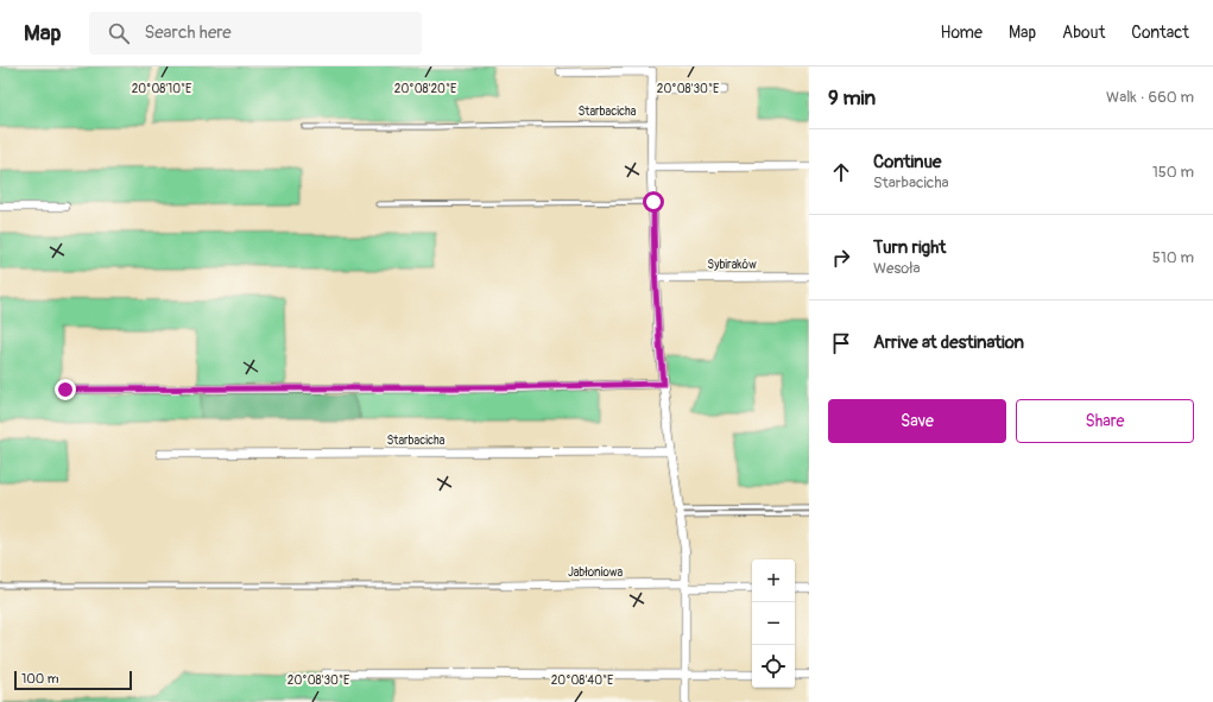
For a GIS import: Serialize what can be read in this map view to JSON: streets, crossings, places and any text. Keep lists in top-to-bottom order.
{
  "streets": {
    "street": ["Starbacicha", "Sybiraków", "Jabłoniowa"]
  },
  "crossings": [
    ["Starbacicha", "Sybiraków"],
    ["Starbacicha", "Jabłoniowa"]
  ],
  "scale_bar": "100 m",
  "page": {
    "header": "Map",
    "search": "Search here",
    "nav": [
      "Home",
      "Map",
      "About",
      "Contact"
    ],
    "heading": ["9 min", "Walk · 660 m"],
    "list": [
      ["Continue", "Starbacicha", "150 m"],
      ["Turn right", "Wesoła", "510 m"],
      "Arrive at destination"
    ],
    "buttons": ["Save", "Share"],
    "map_buttons": ["+", "−"],
    "scale": "100 m"
  },
  "coordinates": [
    "20°08'10\"E",
    "20°08'20\"E",
    "20°08'30\"E",
    "20°08'40\"E"
  ]
}
